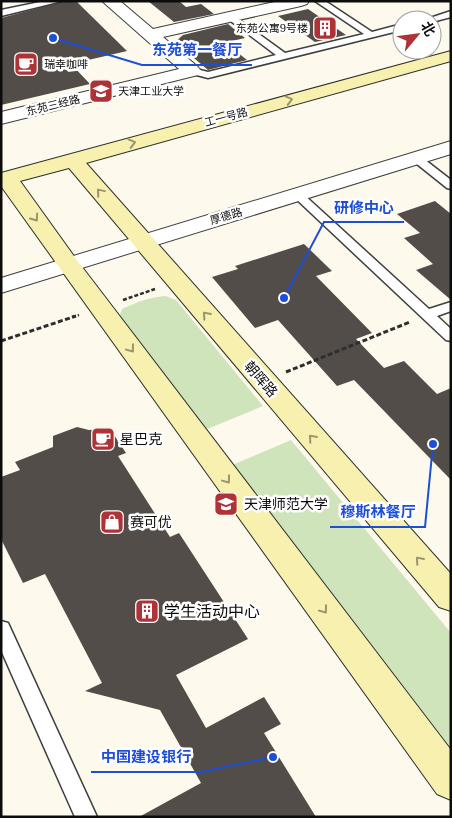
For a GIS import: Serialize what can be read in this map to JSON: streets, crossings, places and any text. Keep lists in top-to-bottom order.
{
  "streets": {
    "street": [
      "东苑三经路",
      "工一号路",
      "厚德路",
      "朝晖路"
    ]
  },
  "crossings": [
    ["工一号路", "朝晖路"],
    ["厚德路", "朝晖路"]
  ],
  "places": {
    "building": ["东苑公寓9号楼", "学生活动中心"],
    "other": [
      "东苑第一餐厅",
      "研修中心",
      "穆斯林餐厅",
      "中国建设银行"
    ],
    "cafe": ["瑞幸咖啡", "星巴克"],
    "school or university": ["天津工业大学", "天津师范大学"],
    "shop": ["赛可优"]
  },
  "north": "top right"
}
